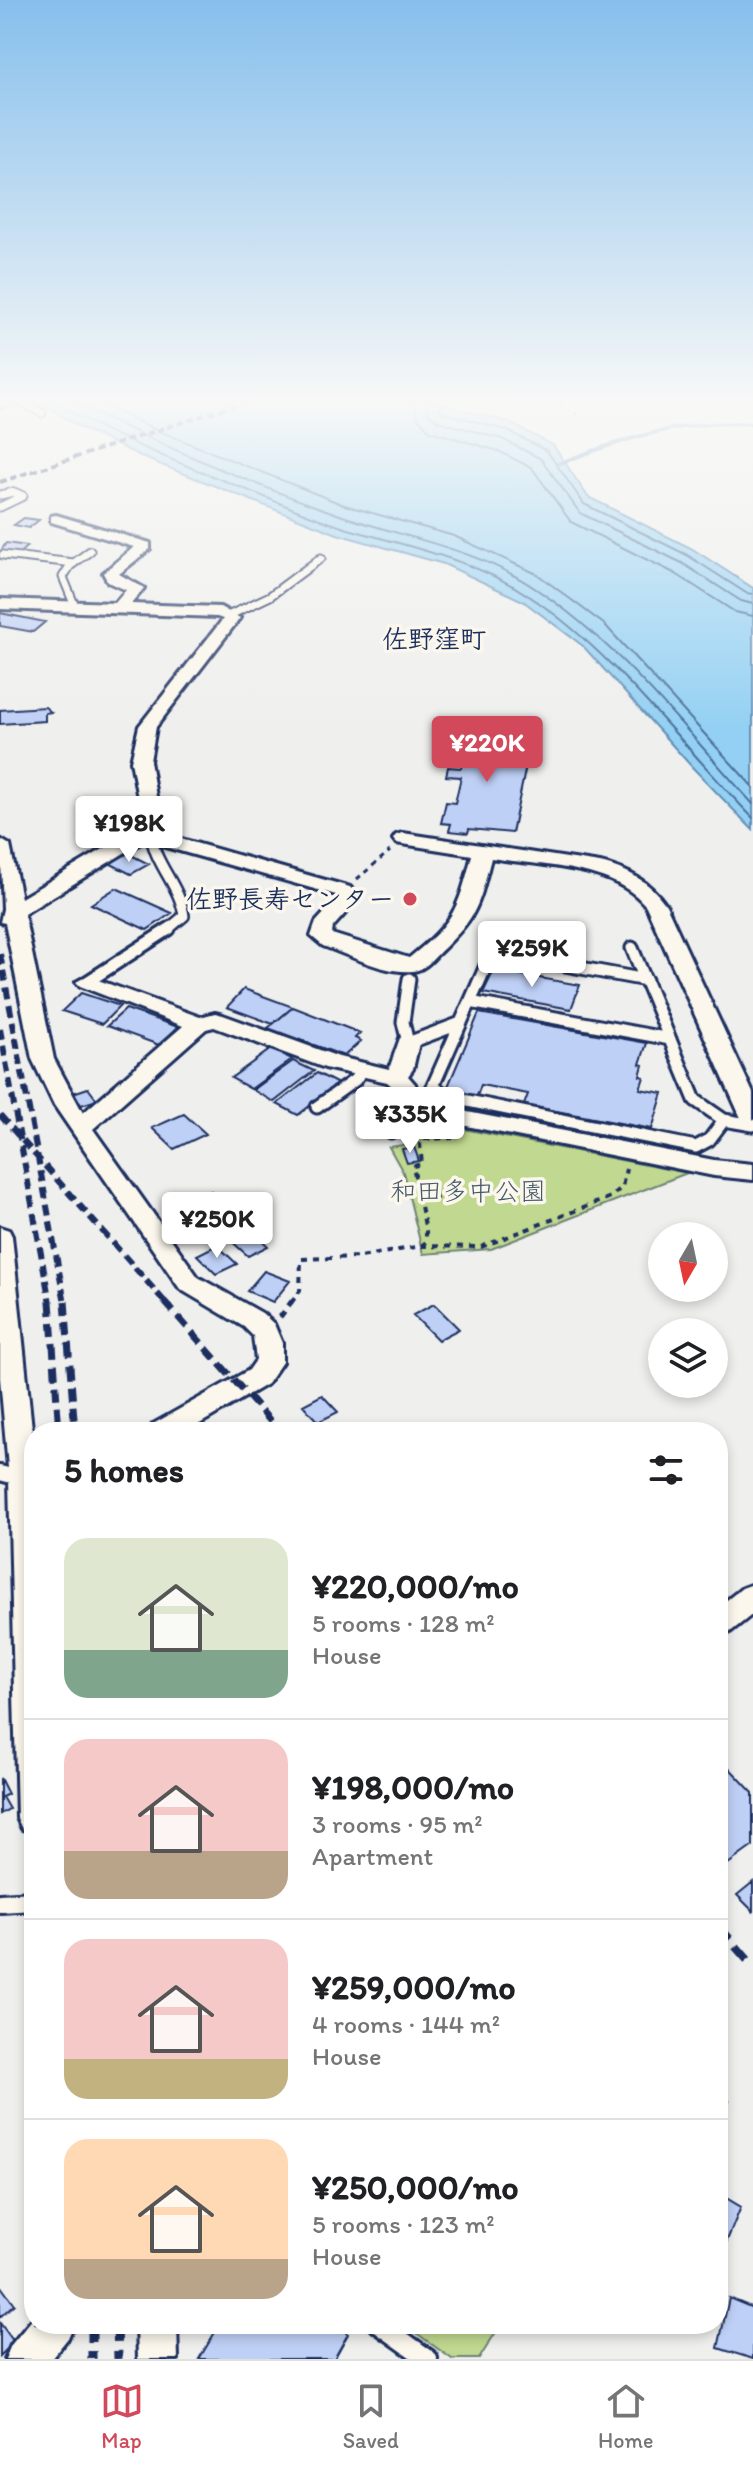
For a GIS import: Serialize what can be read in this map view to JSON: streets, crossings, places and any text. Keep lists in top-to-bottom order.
{
  "districts": ["佐野窪町"],
  "parks": ["和田多中公園"],
  "places": ["佐野長寿センター"],
  "north": "bottom",
  "page": {
    "price": [
      "¥220K",
      "¥198K",
      "¥259K",
      "¥335K",
      "¥250K"
    ],
    "heading": "5 homes",
    "list": [
      {
        "name": "¥220,000/mo",
        "note": "5 rooms · 128 m² · House"
      },
      {
        "name": "¥198,000/mo",
        "note": "3 rooms · 95 m² · Apartment"
      },
      {
        "name": "¥259,000/mo",
        "note": "4 rooms · 144 m² · House"
      },
      {
        "name": "¥250,000/mo",
        "note": "5 rooms · 123 m² · House"
      }
    ],
    "tabs": ["Map", "Saved", "Home"]
  }
}
